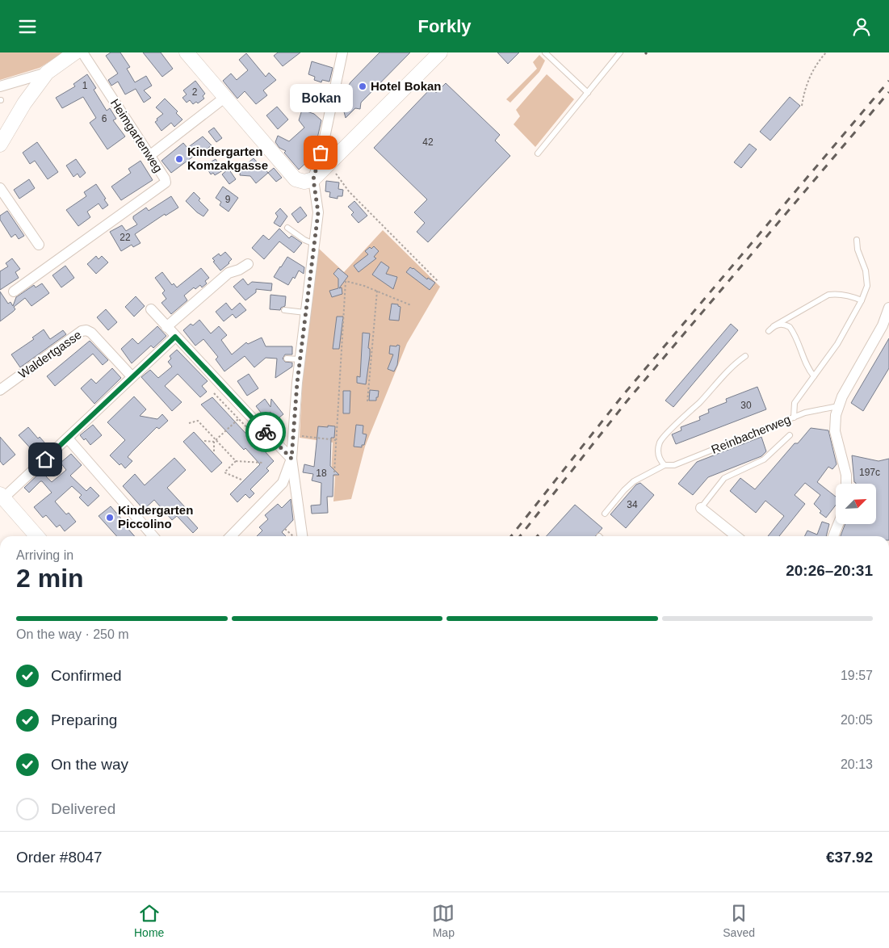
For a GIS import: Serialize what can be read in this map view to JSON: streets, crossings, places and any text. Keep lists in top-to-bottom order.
{
  "streets": {
    "street": ["Heimgartenweg", "Waldertgasse"],
    "lane": ["Reinbacherweg"]
  },
  "places": [
    "Hotel Bokan",
    "Bokan",
    "Kindergarten Komzakgasse",
    "Kindergarten Piccolino"
  ],
  "house_numbers": [
    "1",
    "2",
    "6",
    "42",
    "9",
    "22",
    "30",
    "197c",
    "18",
    "34"
  ],
  "north": "top right",
  "page": {
    "header": "Forkly",
    "bubble": "Bokan",
    "heading": ["2 min", "Arriving in", "20:26–20:31"],
    "panel": ["Order #8047", "€37.92"],
    "bar": "On the way · 250 m",
    "list": [
      ["Confirmed", "19:57"],
      ["Preparing", "20:05"],
      ["On the way", "20:13"],
      "Delivered"
    ],
    "tabs": ["Home", "Map", "Saved"]
  }
}
